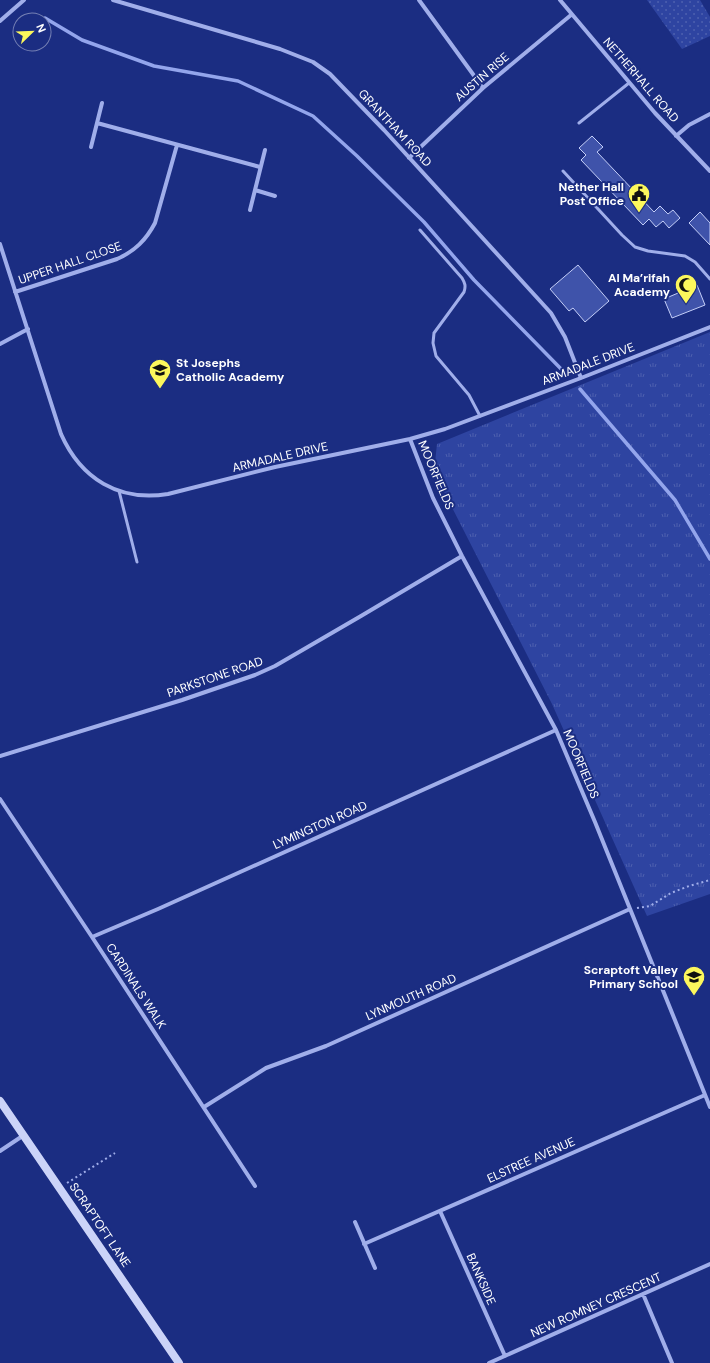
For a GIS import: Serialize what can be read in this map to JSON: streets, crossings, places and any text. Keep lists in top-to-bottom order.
{
  "streets": {
    "street": [
      "AUSTIN RISE",
      "NETHERHALL ROAD",
      "GRANTHAM ROAD",
      "UPPER HALL CLOSE",
      "ARMADALE DRIVE",
      "MOORFIELDS",
      "PARKSTONE ROAD",
      "LYMINGTON ROAD",
      "CARDINALS WALK",
      "LYNMOUTH ROAD",
      "ELSTREE AVENUE",
      "SCRAPTOFT LANE",
      "BANKSIDE",
      "NEW ROMNEY CRESCENT"
    ]
  },
  "crossings": [
    ["AUSTIN RISE", "NETHERHALL ROAD"],
    ["AUSTIN RISE", "GRANTHAM ROAD"],
    ["GRANTHAM ROAD", "ARMADALE DRIVE"],
    ["UPPER HALL CLOSE", "ARMADALE DRIVE"],
    ["ARMADALE DRIVE", "MOORFIELDS"],
    ["MOORFIELDS", "PARKSTONE ROAD"],
    ["MOORFIELDS", "LYMINGTON ROAD"],
    ["MOORFIELDS", "LYNMOUTH ROAD"],
    ["MOORFIELDS", "ELSTREE AVENUE"],
    ["LYMINGTON ROAD", "CARDINALS WALK"],
    ["CARDINALS WALK", "LYNMOUTH ROAD"],
    ["ELSTREE AVENUE", "BANKSIDE"],
    ["BANKSIDE", "NEW ROMNEY CRESCENT"]
  ],
  "places": {
    "public building": ["Nether Hall Post Office"],
    "mosque": ["Al Ma’rifah Academy"],
    "school or university": ["St Josephs Catholic Academy", "Scraptoft Valley Primary School"]
  },
  "north": "top right"
}
